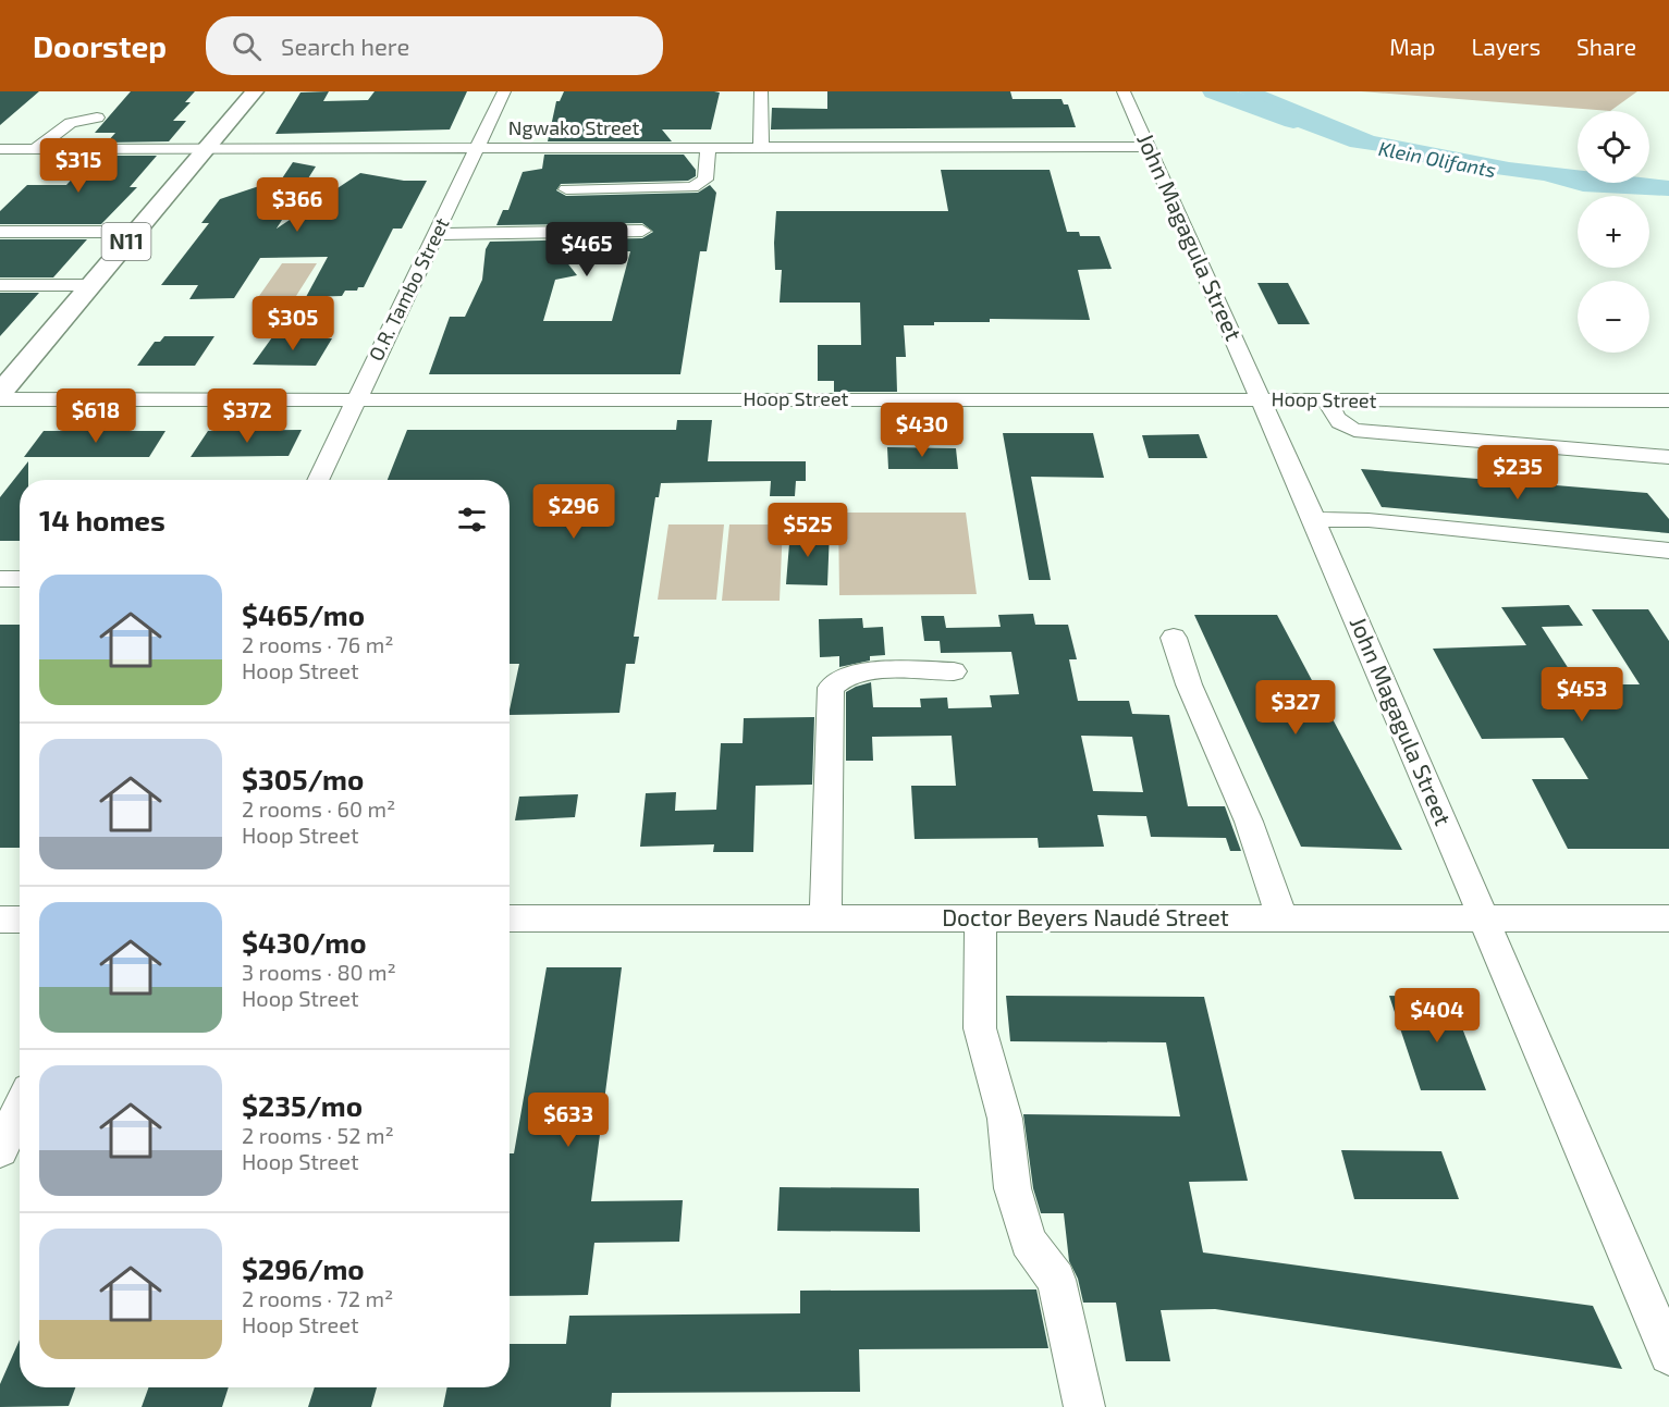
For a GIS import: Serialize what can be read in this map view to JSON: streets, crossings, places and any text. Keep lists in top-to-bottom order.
{
  "streets": {
    "highway": ["N11"],
    "street": [
      "Ngwako Street",
      "John Magagula Street",
      "O.R. Tambo Street",
      "Hoop Street",
      "Doctor Beyers Naudé Street"
    ]
  },
  "crossings": [
    ["Ngwako Street", "John Magagula Street"],
    ["Ngwako Street", "N11"],
    ["Ngwako Street", "O.R. Tambo Street"],
    ["John Magagula Street", "Hoop Street"],
    ["John Magagula Street", "Doctor Beyers Naudé Street"],
    ["O.R. Tambo Street", "Hoop Street"]
  ],
  "water": ["Klein Olifants"],
  "page": {
    "header": "Doorstep",
    "search": "Search here",
    "nav": ["Map", "Layers", "Share"],
    "map_buttons": ["+", "−"],
    "price": [
      "$315",
      "$366",
      "$465",
      "$305",
      "$618",
      "$372",
      "$430",
      "$235",
      "$296",
      "$525",
      "$453",
      "$327",
      "$404",
      "$633"
    ],
    "heading": "14 homes",
    "list": [
      {
        "name": "$465/mo",
        "note": "2 rooms · 76 m² · Hoop Street"
      },
      {
        "name": "$305/mo",
        "note": "2 rooms · 60 m² · Hoop Street"
      },
      {
        "name": "$430/mo",
        "note": "3 rooms · 80 m² · Hoop Street"
      },
      {
        "name": "$235/mo",
        "note": "2 rooms · 52 m² · Hoop Street"
      },
      {
        "name": "$296/mo",
        "note": "2 rooms · 72 m² · Hoop Street"
      }
    ]
  }
}
